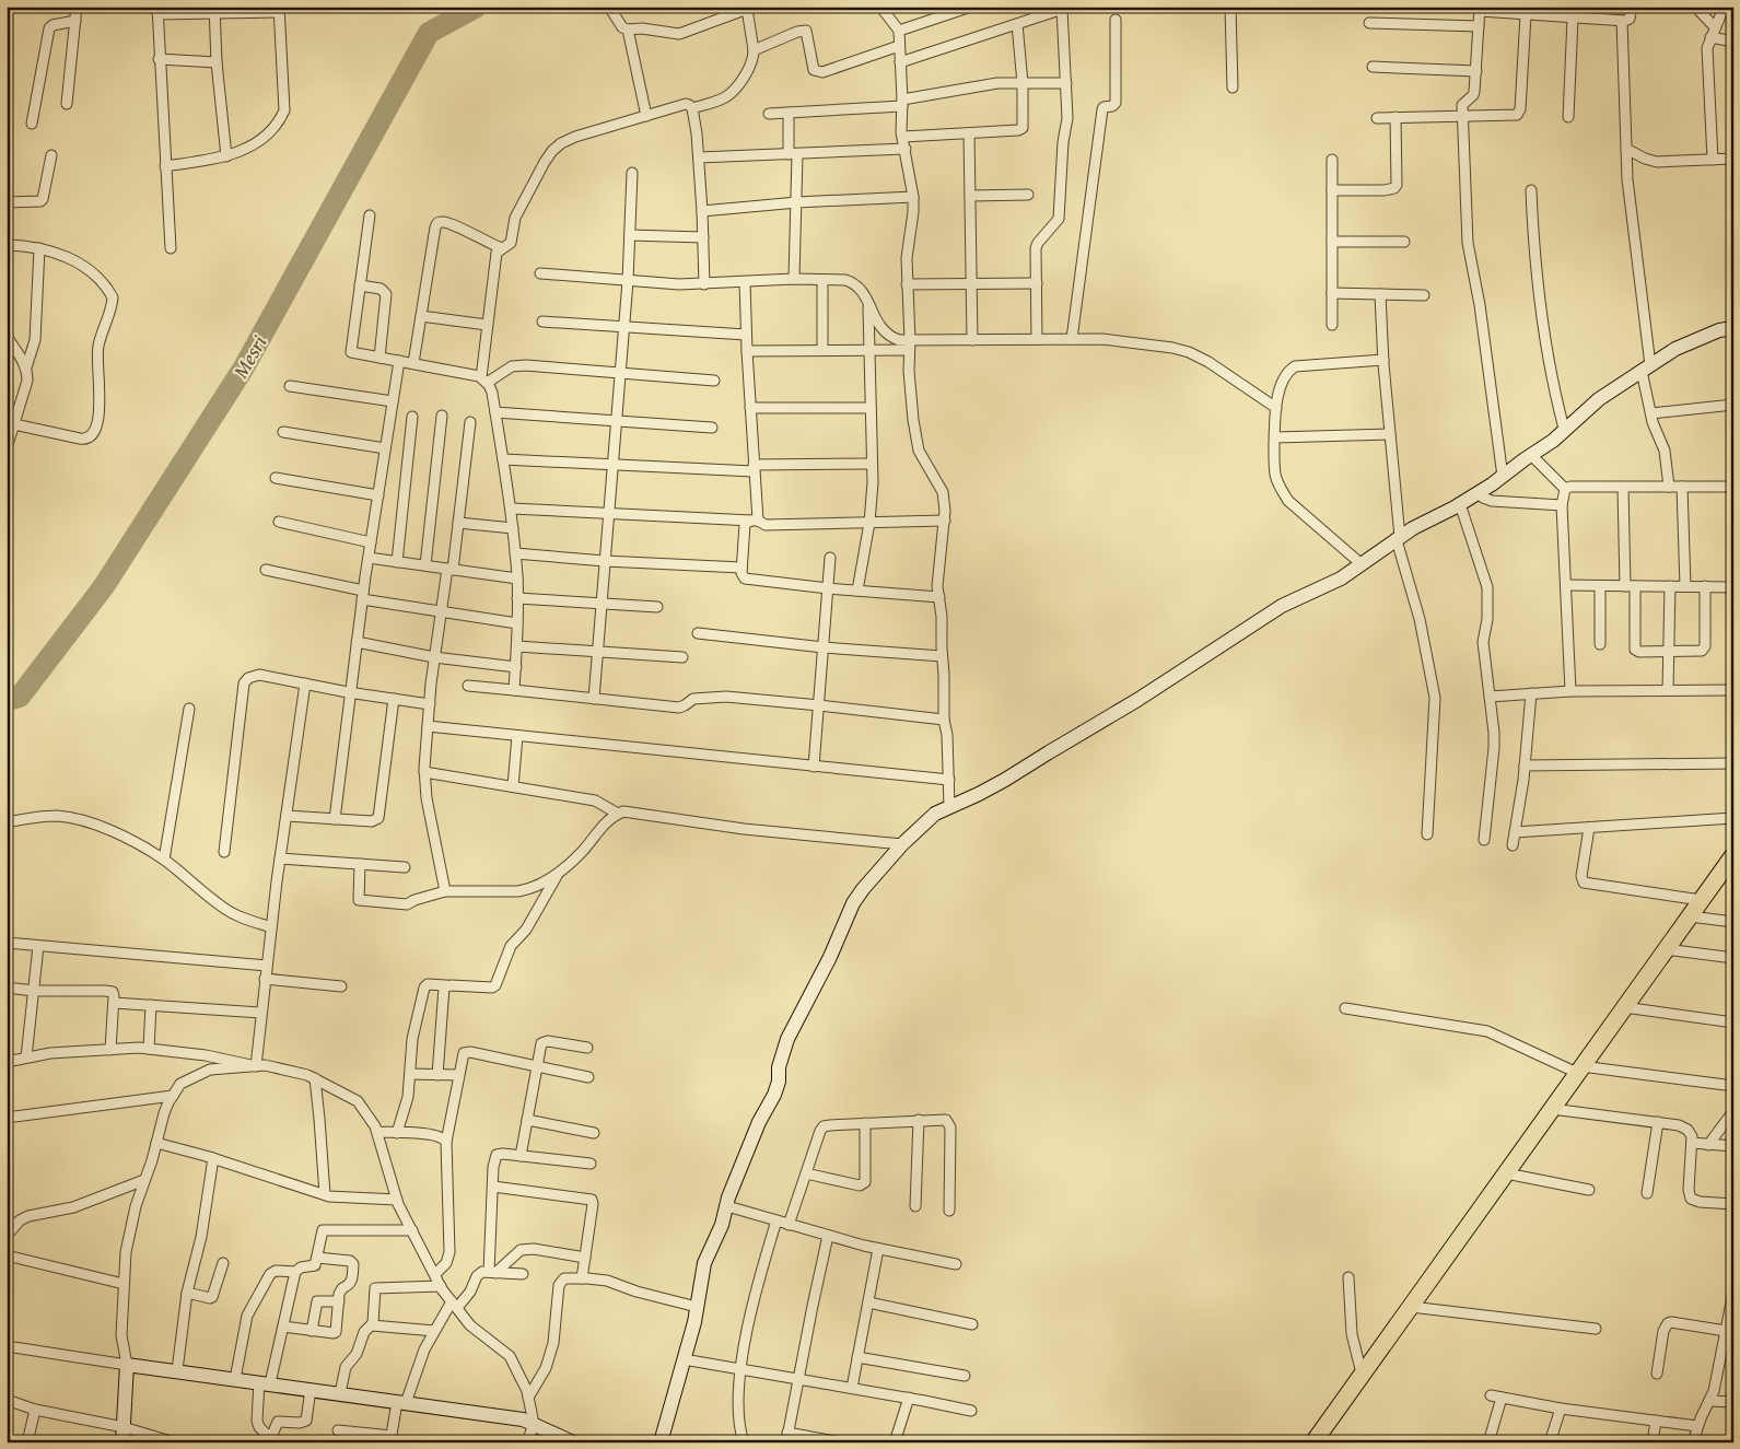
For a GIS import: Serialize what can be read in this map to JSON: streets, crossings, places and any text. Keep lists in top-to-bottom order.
{
  "water": ["Mesri"]
}
